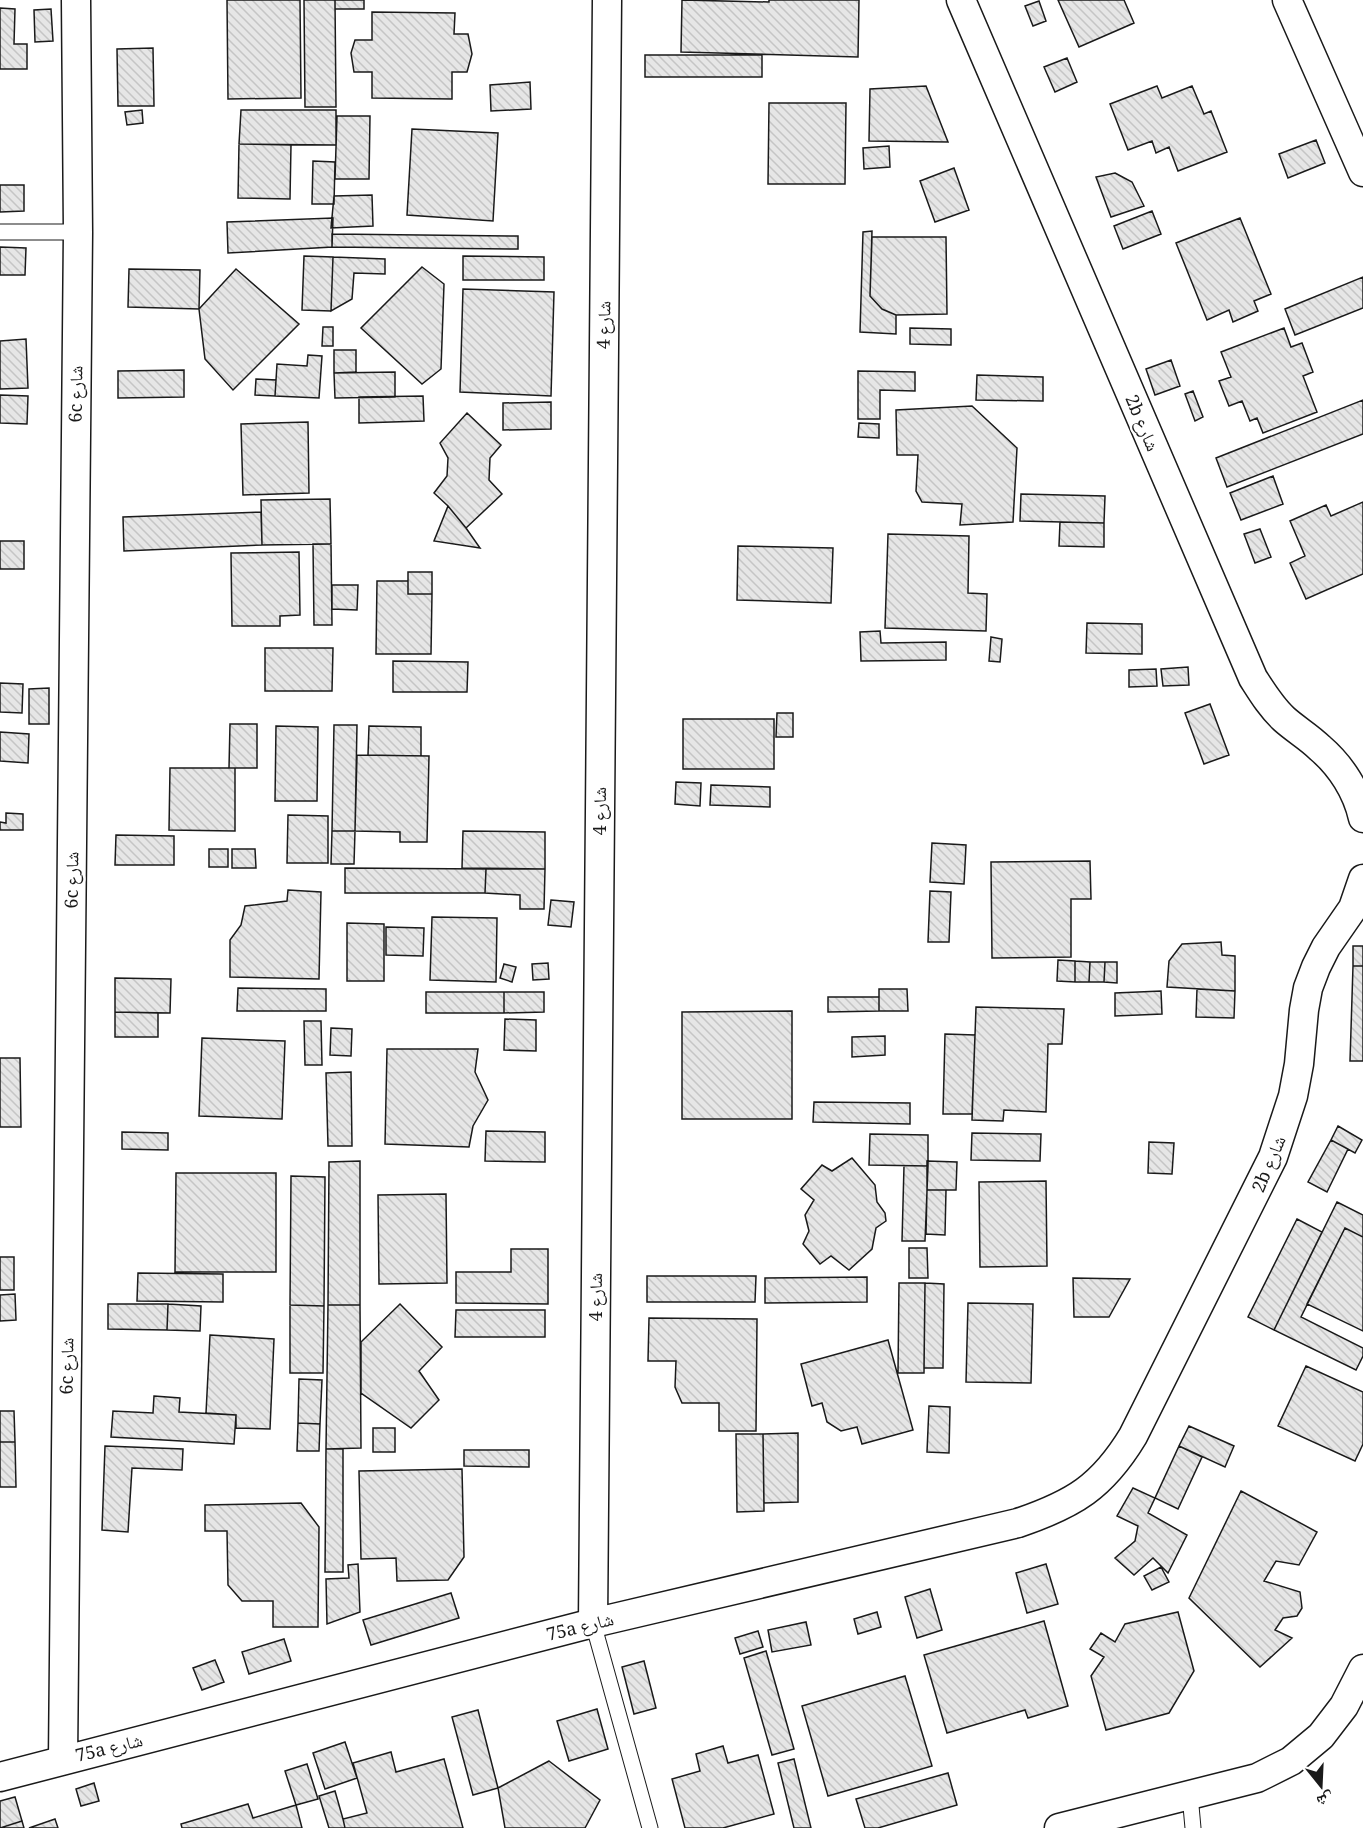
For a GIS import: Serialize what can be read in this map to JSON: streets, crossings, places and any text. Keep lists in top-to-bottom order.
{
  "streets": {
    "street": [
      "شارع 4",
      "6c شارع",
      "2b شارع",
      "75a شارع"
    ]
  },
  "crossings": [
    ["شارع 4", "75a شارع"],
    ["6c شارع", "75a شارع"],
    ["2b شارع", "75a شارع"]
  ],
  "north": "bottom"
}
